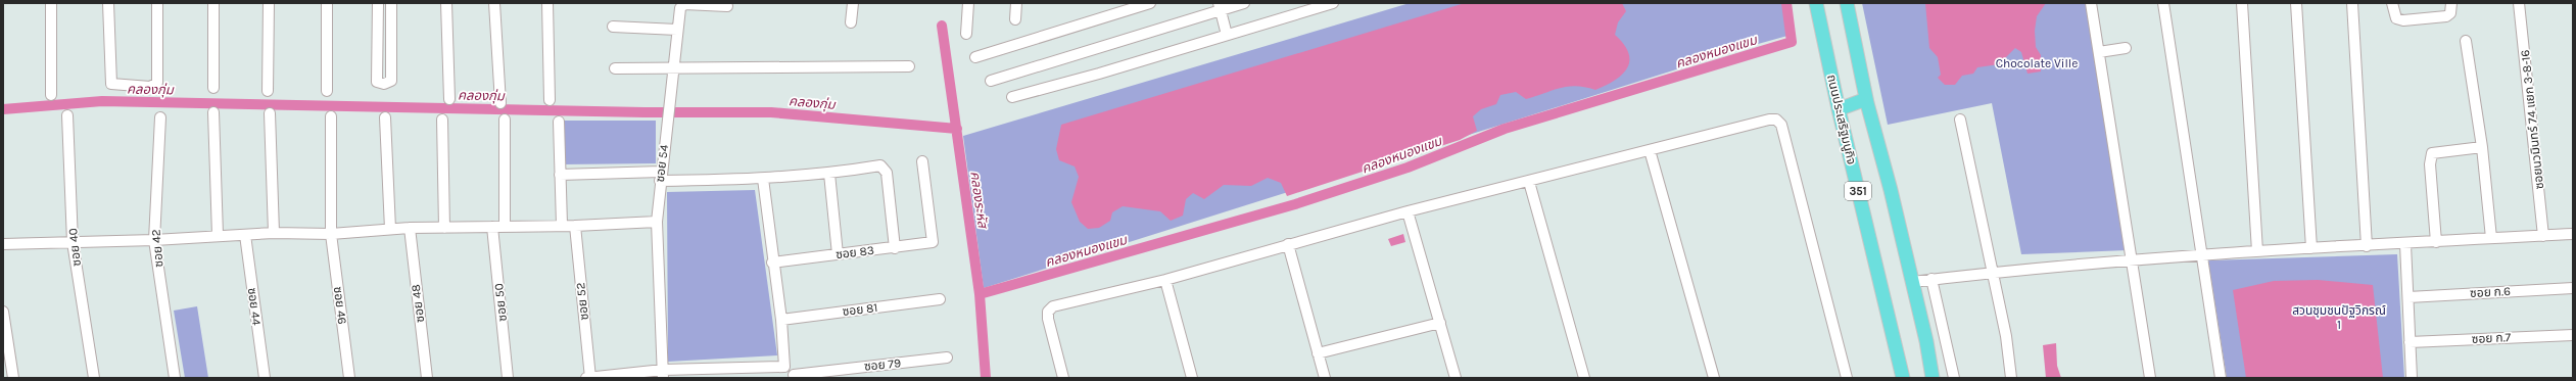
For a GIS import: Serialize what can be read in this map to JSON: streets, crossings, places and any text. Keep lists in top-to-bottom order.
{
  "streets": {
    "main road": ["ถนนประเสริฐมนูกิจ", "351"],
    "street": [
      "ซอยนวมินทร์ 74 แยก 3-8-16",
      "ซอย 54",
      "ซอย 40",
      "ซอย 42",
      "ซอย 83",
      "ซอย ก.6",
      "ซอย 52",
      "ซอย 50",
      "ซอย 48",
      "ซอย 46",
      "ซอย 44",
      "ซอย 81",
      "ซอย ก.7",
      "ซอย 79"
    ]
  },
  "water": ["คลองหนองแขม", "คลองกุ่ม", "คลองระหัส"],
  "parks": ["Chocolate Ville", "สวนชุมชนปัฐวิกรณ์ 1"]
}
